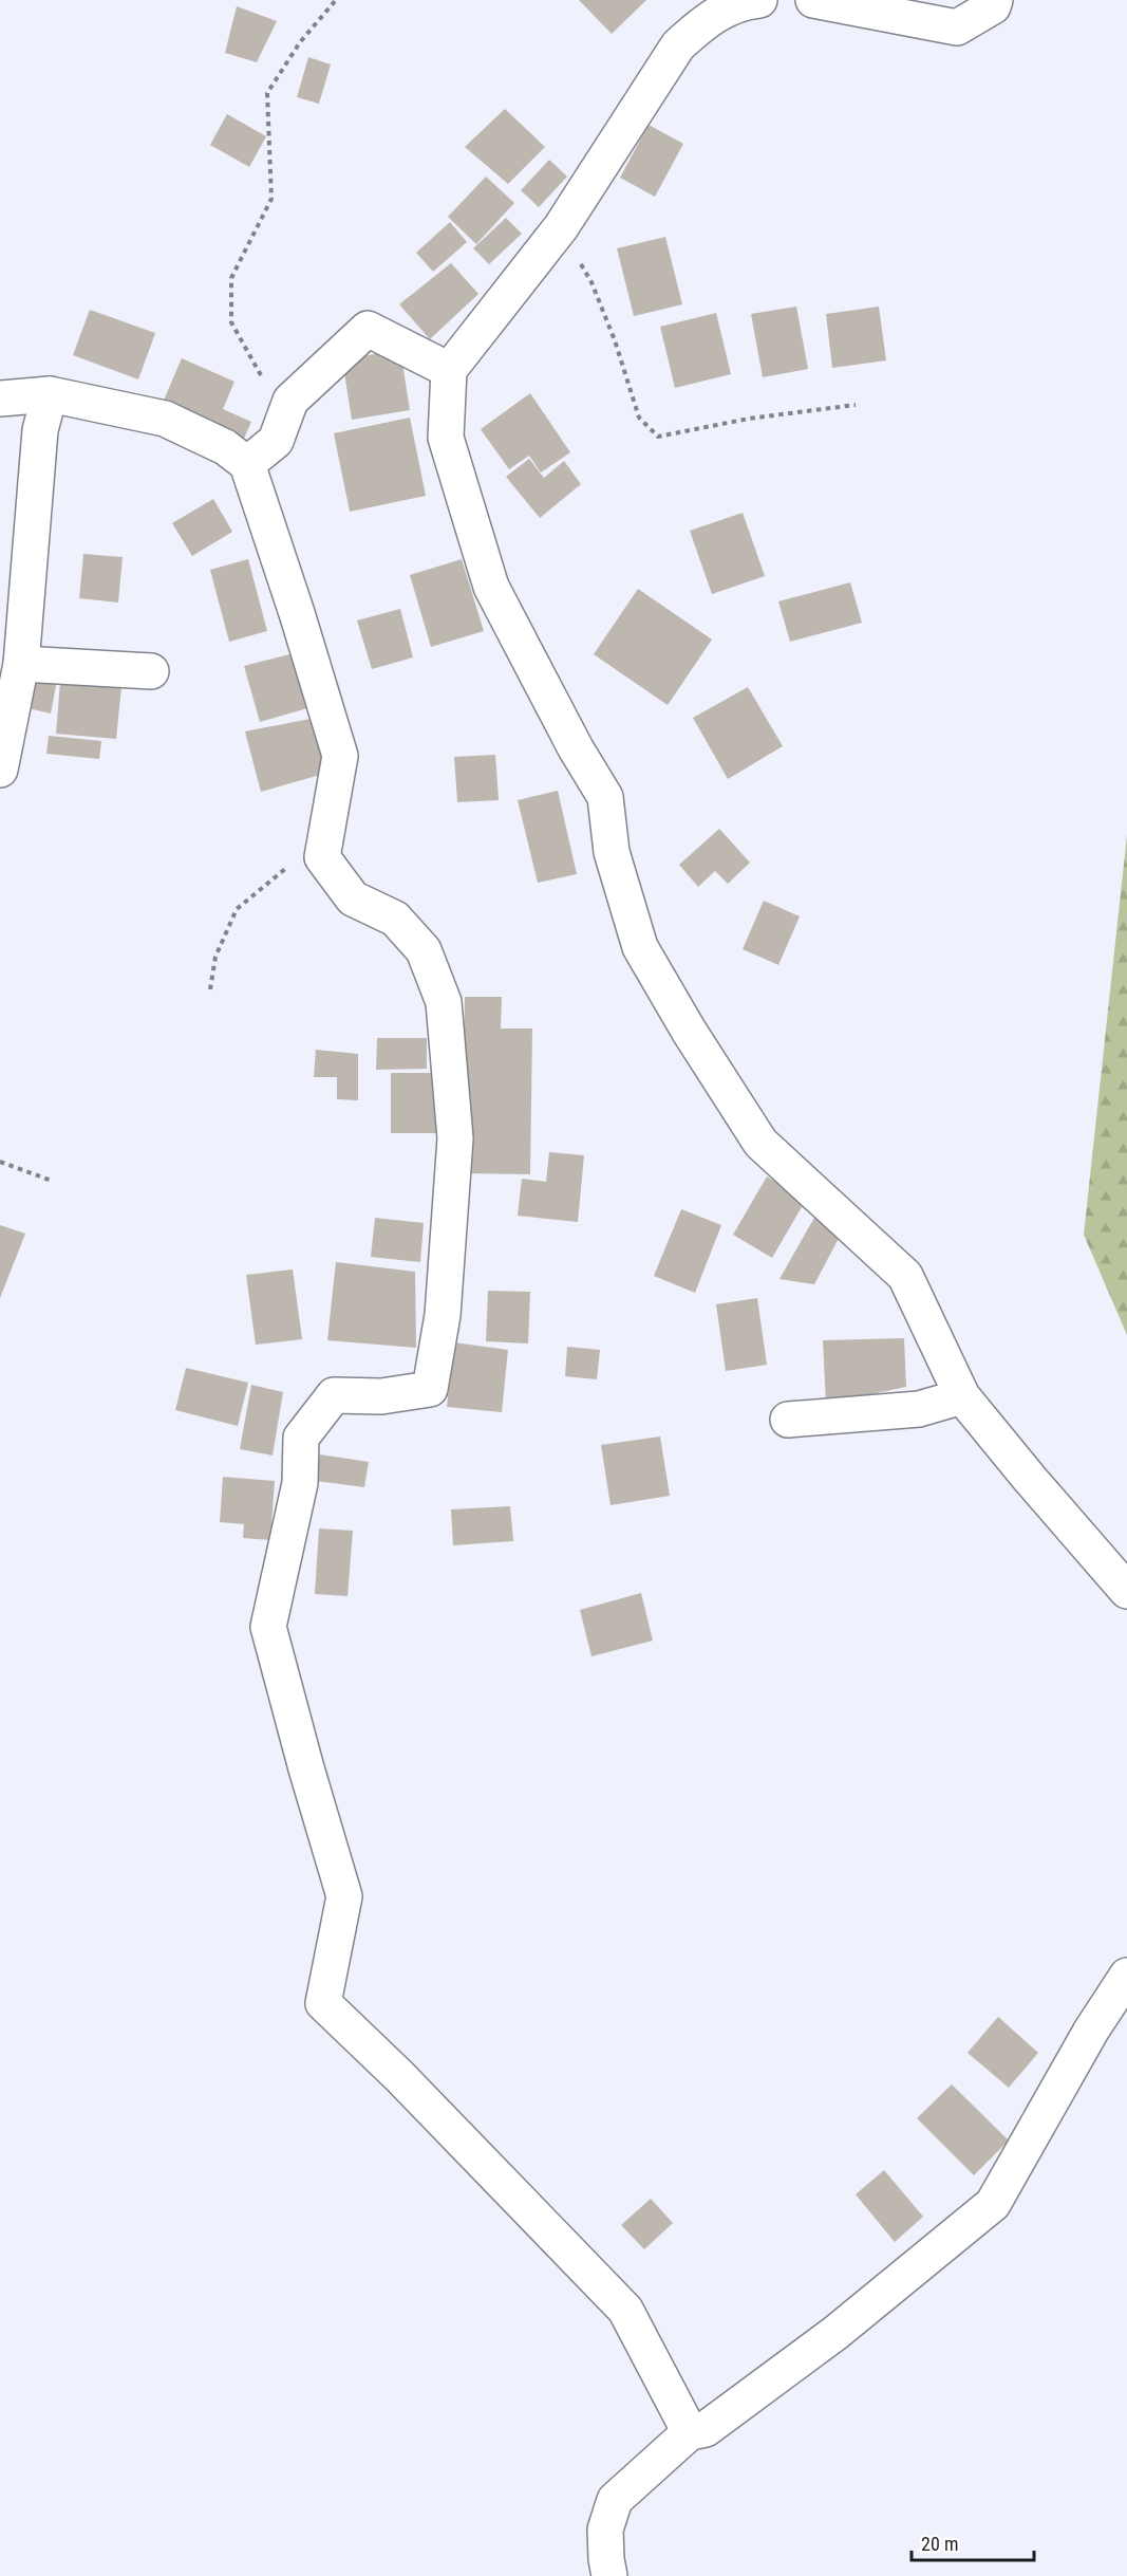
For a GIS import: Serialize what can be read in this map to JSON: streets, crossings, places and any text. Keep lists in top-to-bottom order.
{
  "scale_bar": "20 m"
}
